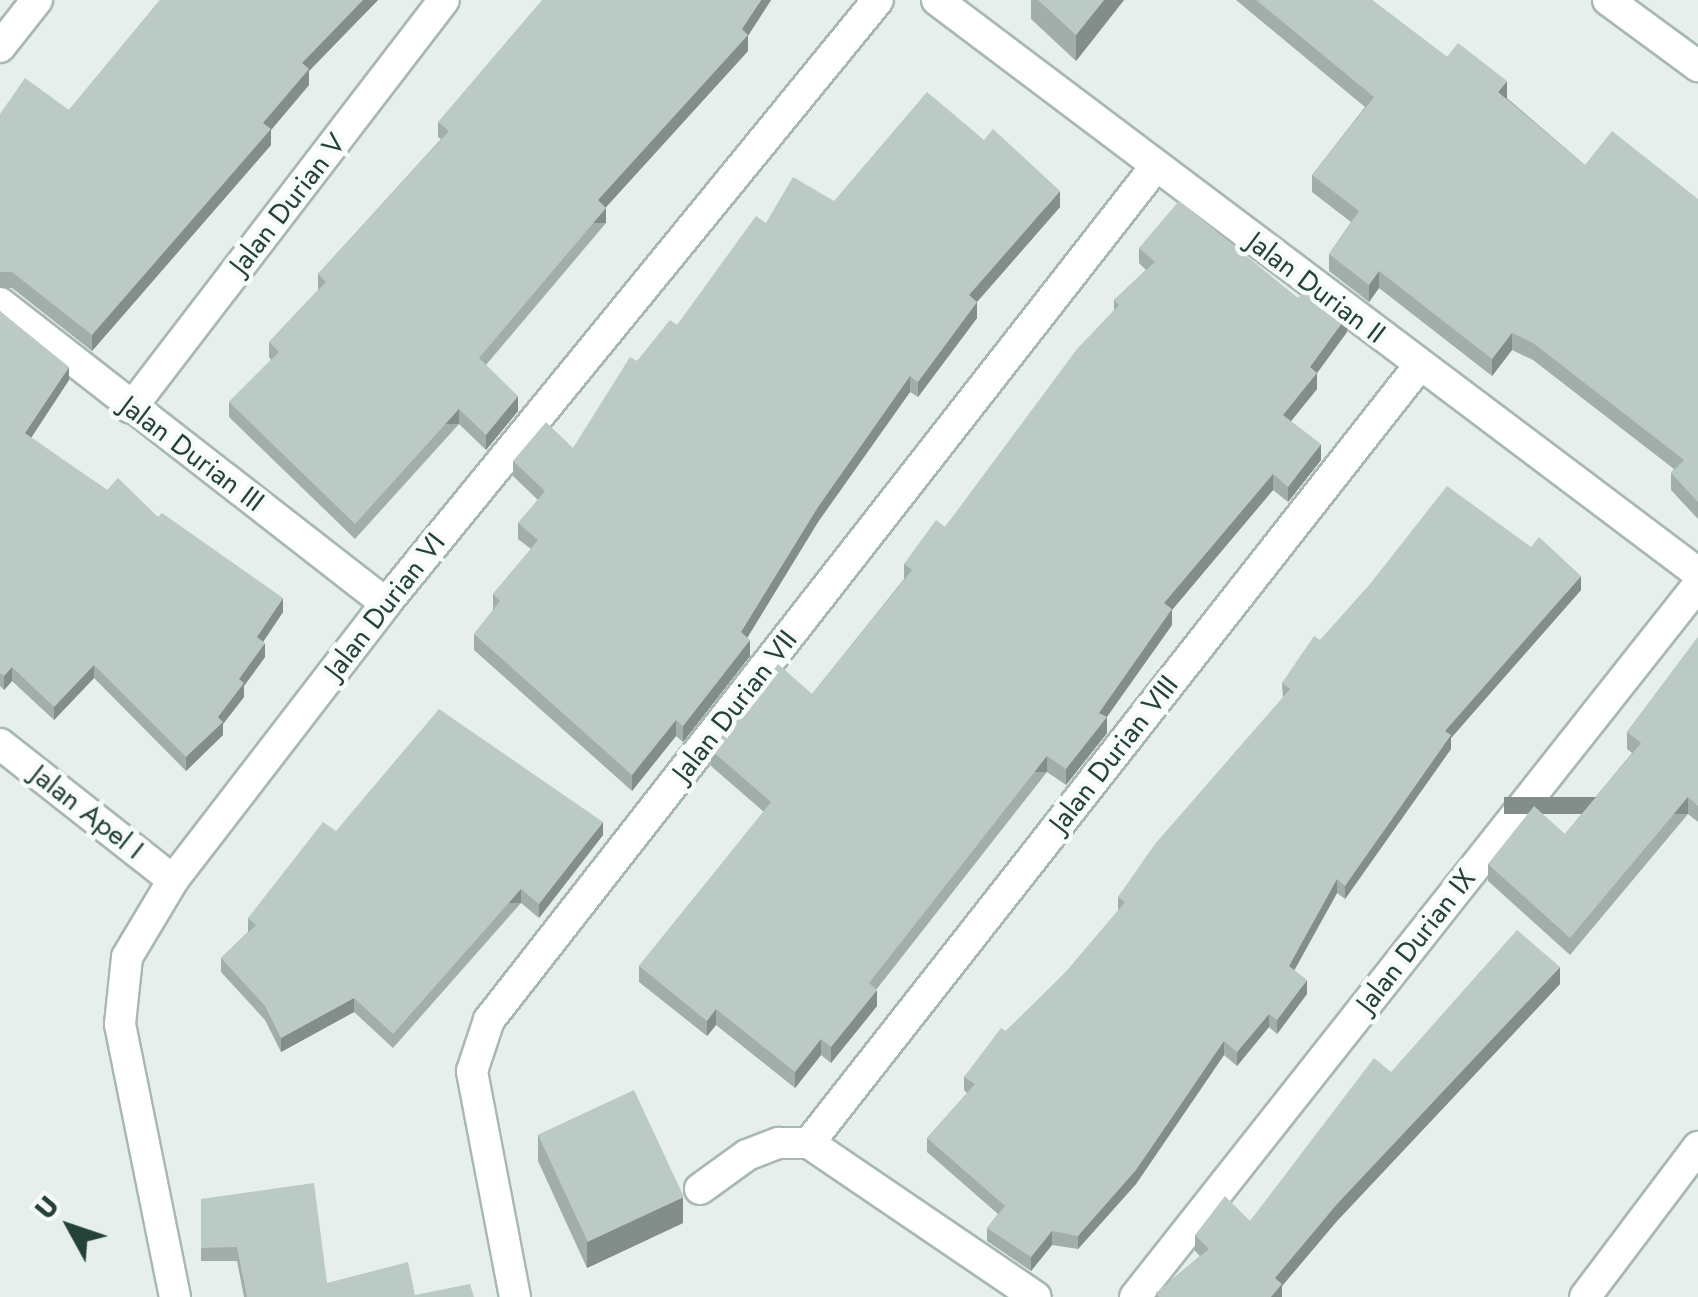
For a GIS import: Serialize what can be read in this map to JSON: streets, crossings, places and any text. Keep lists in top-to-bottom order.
{
  "streets": {
    "street": [
      "Jalan Durian V",
      "Jalan Durian II",
      "Jalan Durian III",
      "Jalan Durian VI",
      "Jalan Durian VII",
      "Jalan Durian VIII",
      "Jalan Apel I",
      "Jalan Durian IX"
    ]
  },
  "crossings": [
    ["Jalan Durian V", "Jalan Durian III"],
    ["Jalan Durian II", "Jalan Durian VII"],
    ["Jalan Durian II", "Jalan Durian VIII"],
    ["Jalan Durian III", "Jalan Durian VI"],
    ["Jalan Durian VI", "Jalan Apel I"]
  ],
  "north": "top left"
}
